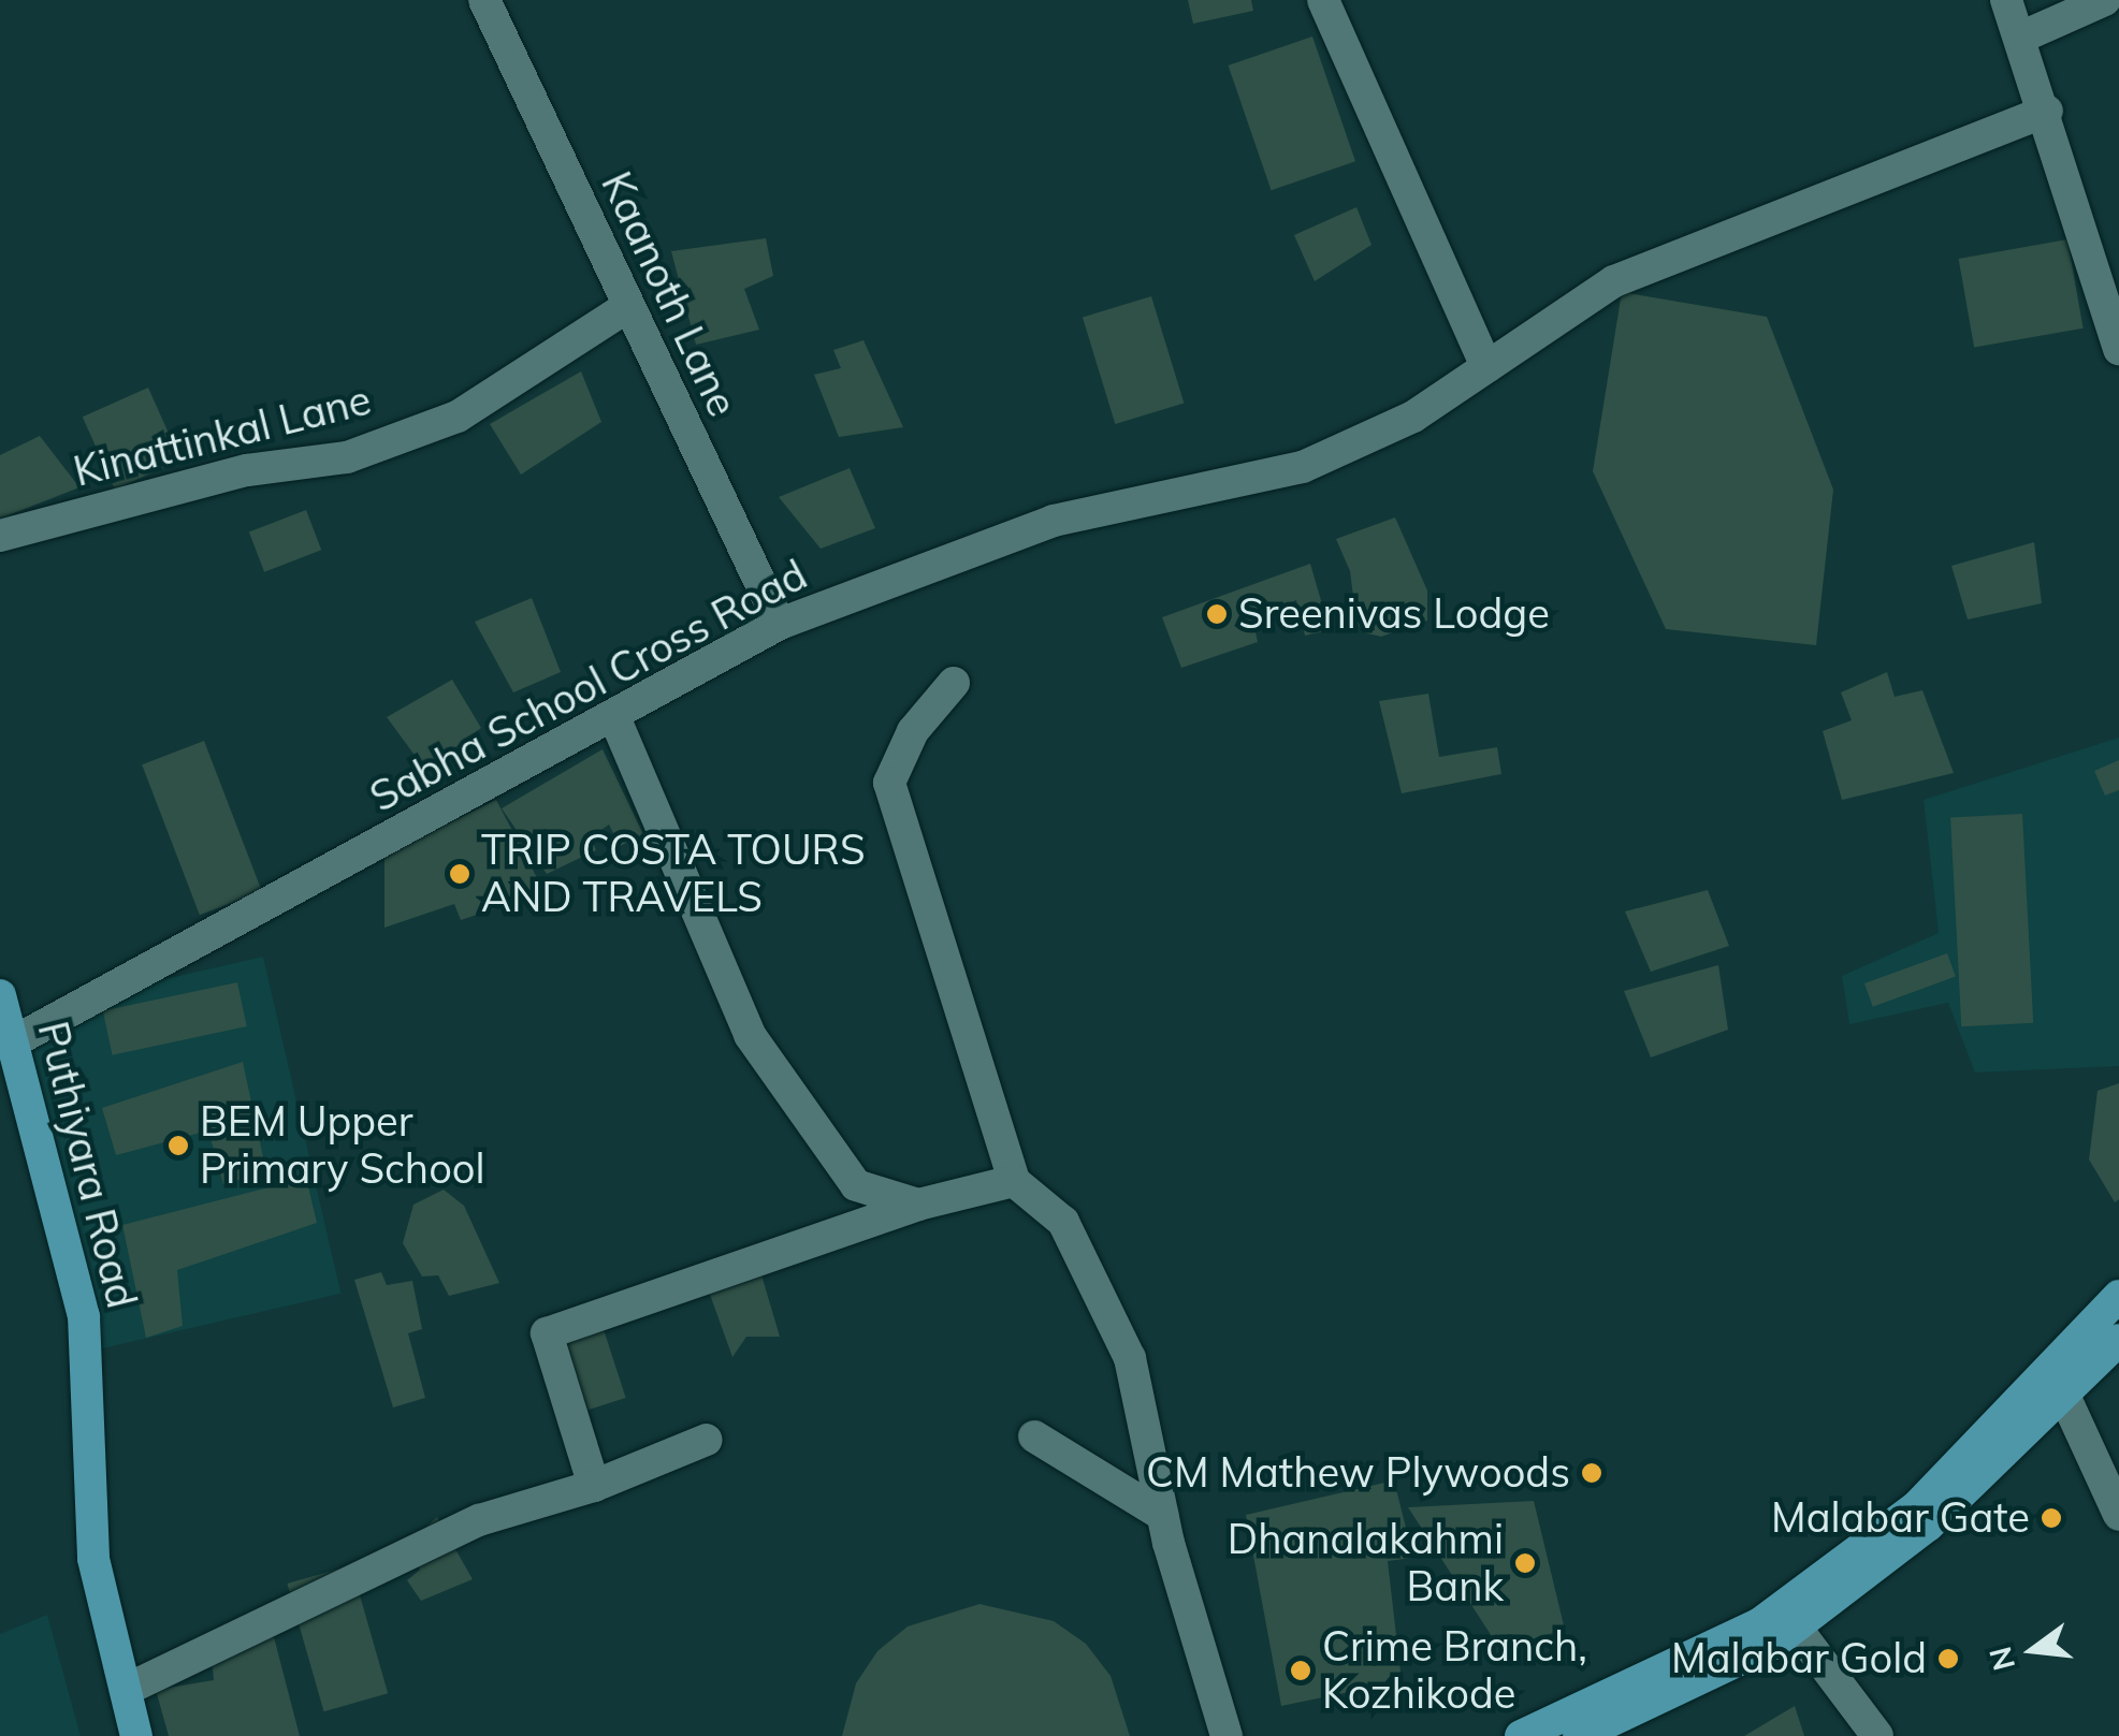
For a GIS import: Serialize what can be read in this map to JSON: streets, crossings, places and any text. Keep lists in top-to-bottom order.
{
  "streets": {
    "main road": ["Puthiyara Road"],
    "street": ["Kaanoth Lane", "Kinattinkal Lane", "Sabha School Cross Road"]
  },
  "crossings": [
    ["Kaanoth Lane", "Kinattinkal Lane"],
    ["Kaanoth Lane", "Sabha School Cross Road"],
    ["Sabha School Cross Road", "Puthiyara Road"]
  ],
  "places": [
    "Sreenivas Lodge",
    "TRIP COSTA TOURS AND TRAVELS",
    "BEM Upper Primary School",
    "CM Mathew Plywoods",
    "Malabar Gate",
    "Dhanalakahmi Bank",
    "Malabar Gold",
    "Crime Branch, Kozhikode"
  ],
  "north": "left"
}
